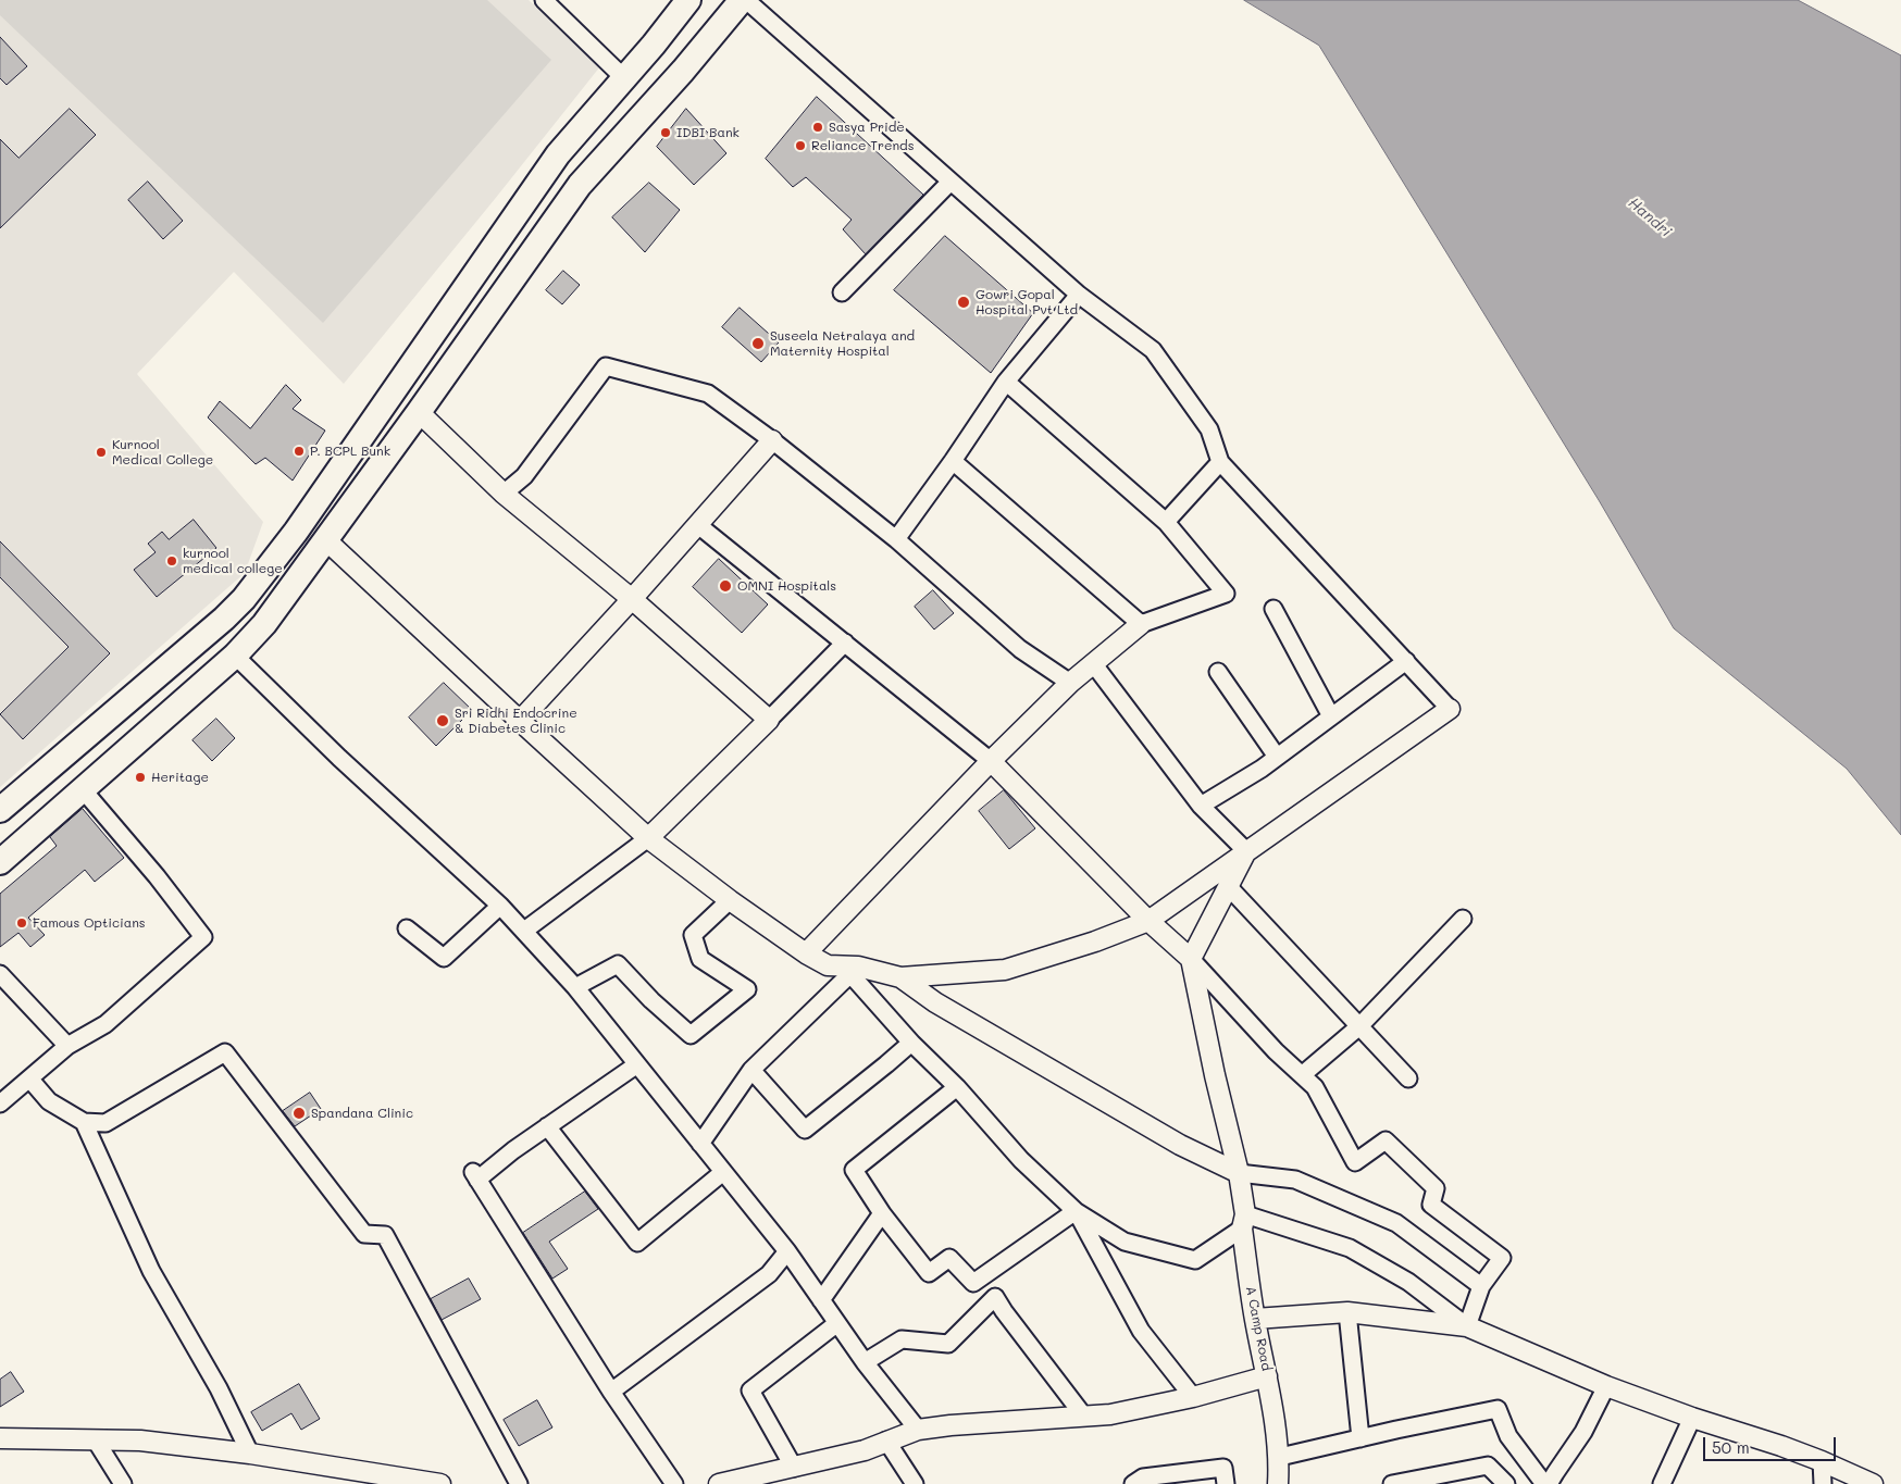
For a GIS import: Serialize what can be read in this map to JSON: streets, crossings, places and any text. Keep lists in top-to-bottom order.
{
  "streets": {
    "street": ["A Camp Road"]
  },
  "water": ["Handri"],
  "places": [
    "Sasya Pride",
    "IDBI Bank",
    "Reliance Trends",
    "Gowri Gopal Hospital Pvt Ltd",
    "Suseela Netralaya and Maternity Hospital",
    "P. BCPL Bunk",
    "Kurnool Medical College",
    "kurnool medical college",
    "OMNI Hospitals",
    "Sri Ridhi Endocrine & Diabetes Clinic",
    "Heritage",
    "Famous Opticians",
    "Spandana Clinic"
  ],
  "scale_bar": "50 m"
}
